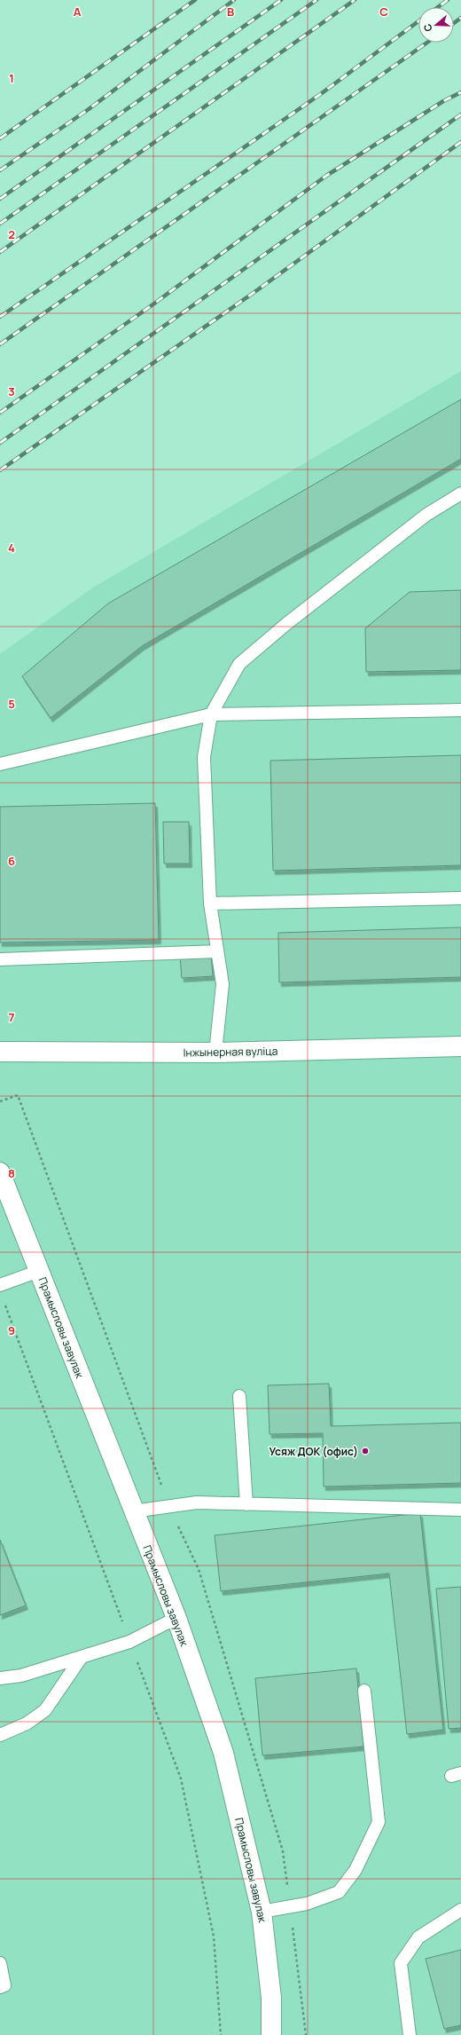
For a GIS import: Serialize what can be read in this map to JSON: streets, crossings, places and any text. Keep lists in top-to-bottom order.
{
  "streets": {
    "street": ["Інжынерная вуліца", "Прамысловы завулак"]
  },
  "places": ["Усяж ДОК (офис)"],
  "north": "left",
  "grid": {
    "columns": ["A", "B", "C"],
    "rows": [
      "1",
      "2",
      "3",
      "4",
      "5",
      "6",
      "7",
      "8",
      "9"
    ]
  }
}
